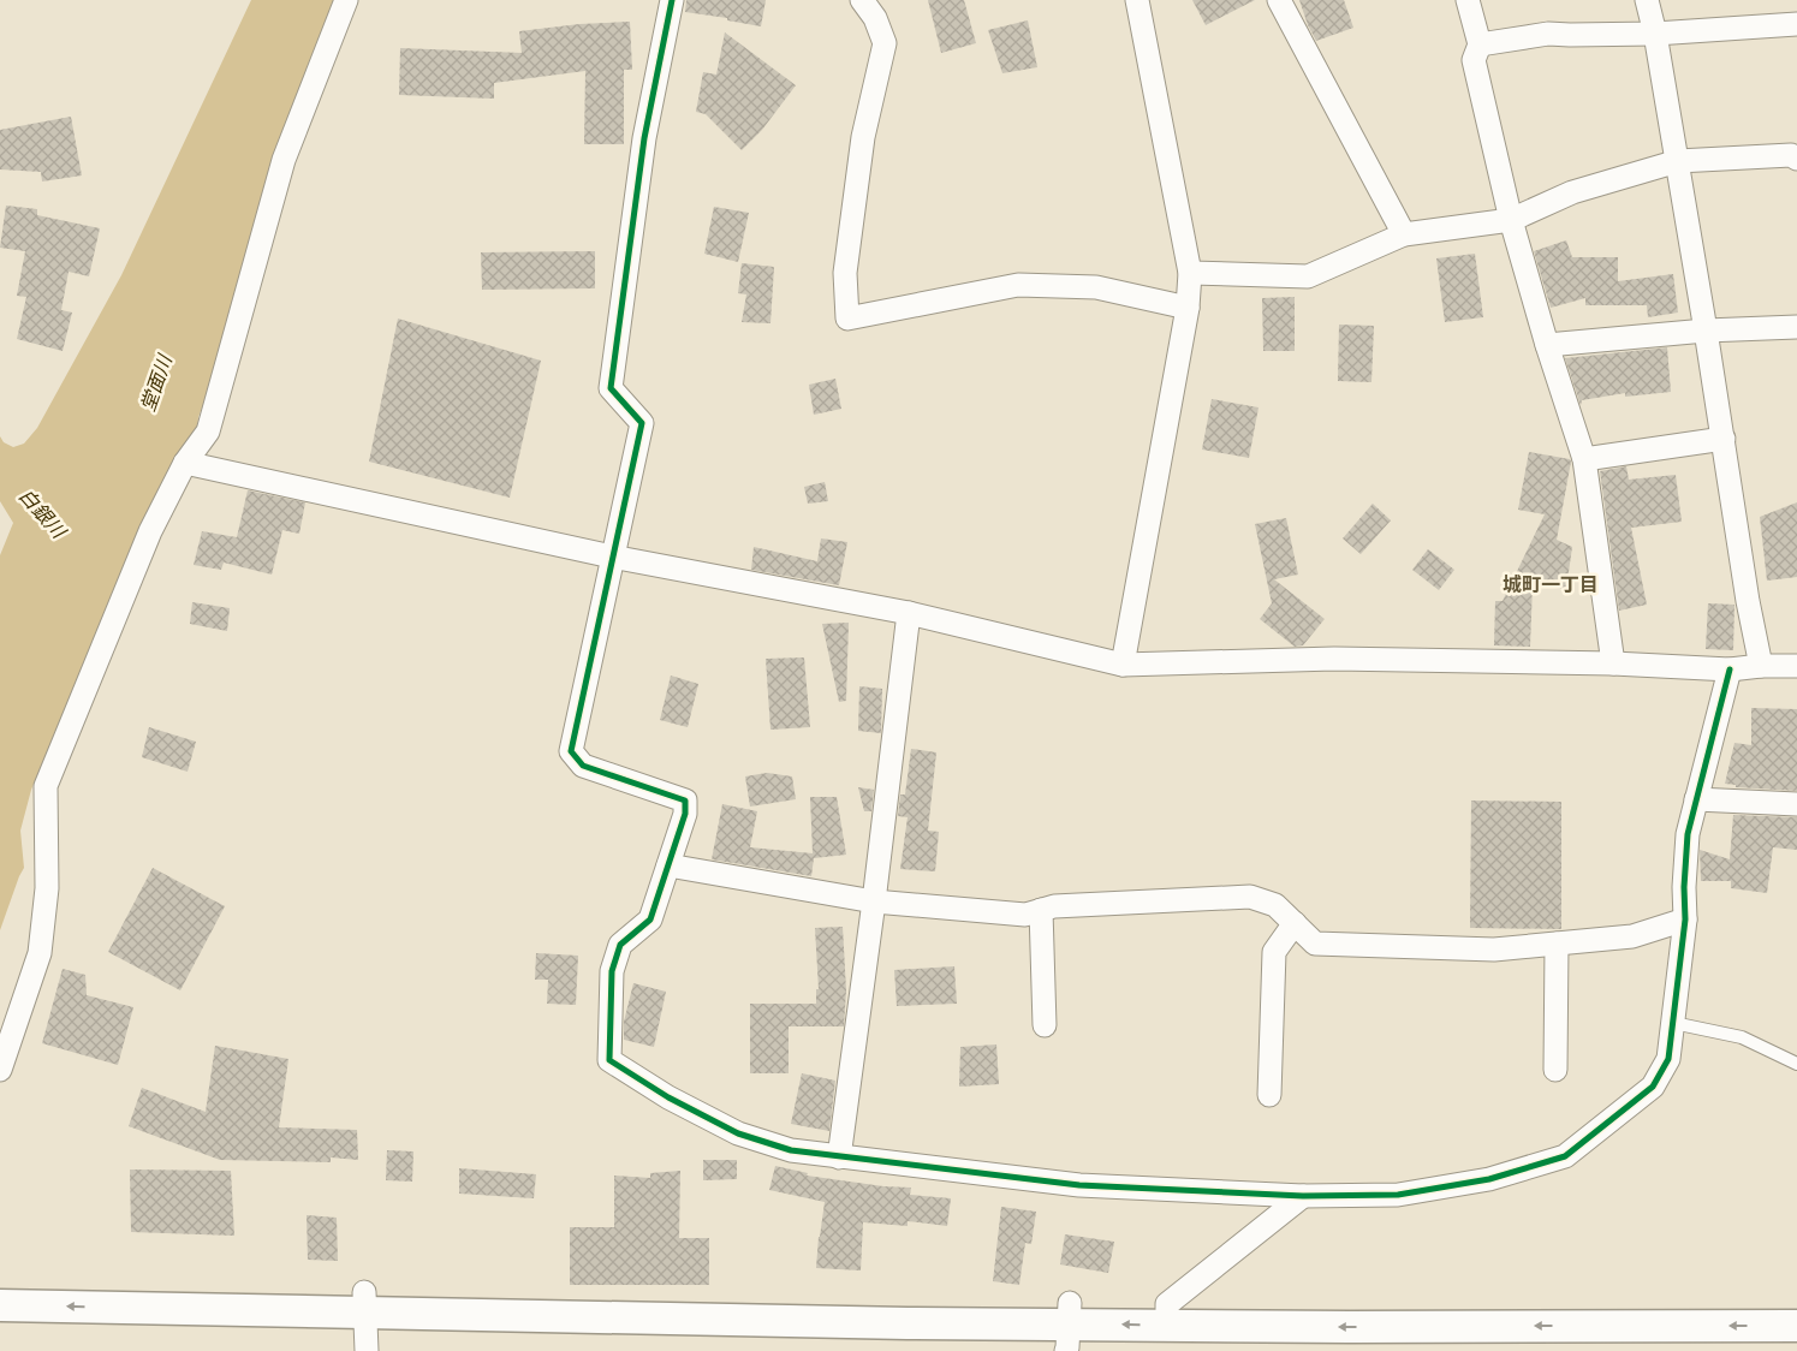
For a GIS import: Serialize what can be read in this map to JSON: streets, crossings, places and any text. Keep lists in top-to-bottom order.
{
  "districts": ["城町一丁目"],
  "water": ["堂面川", "白銀川"]
}
